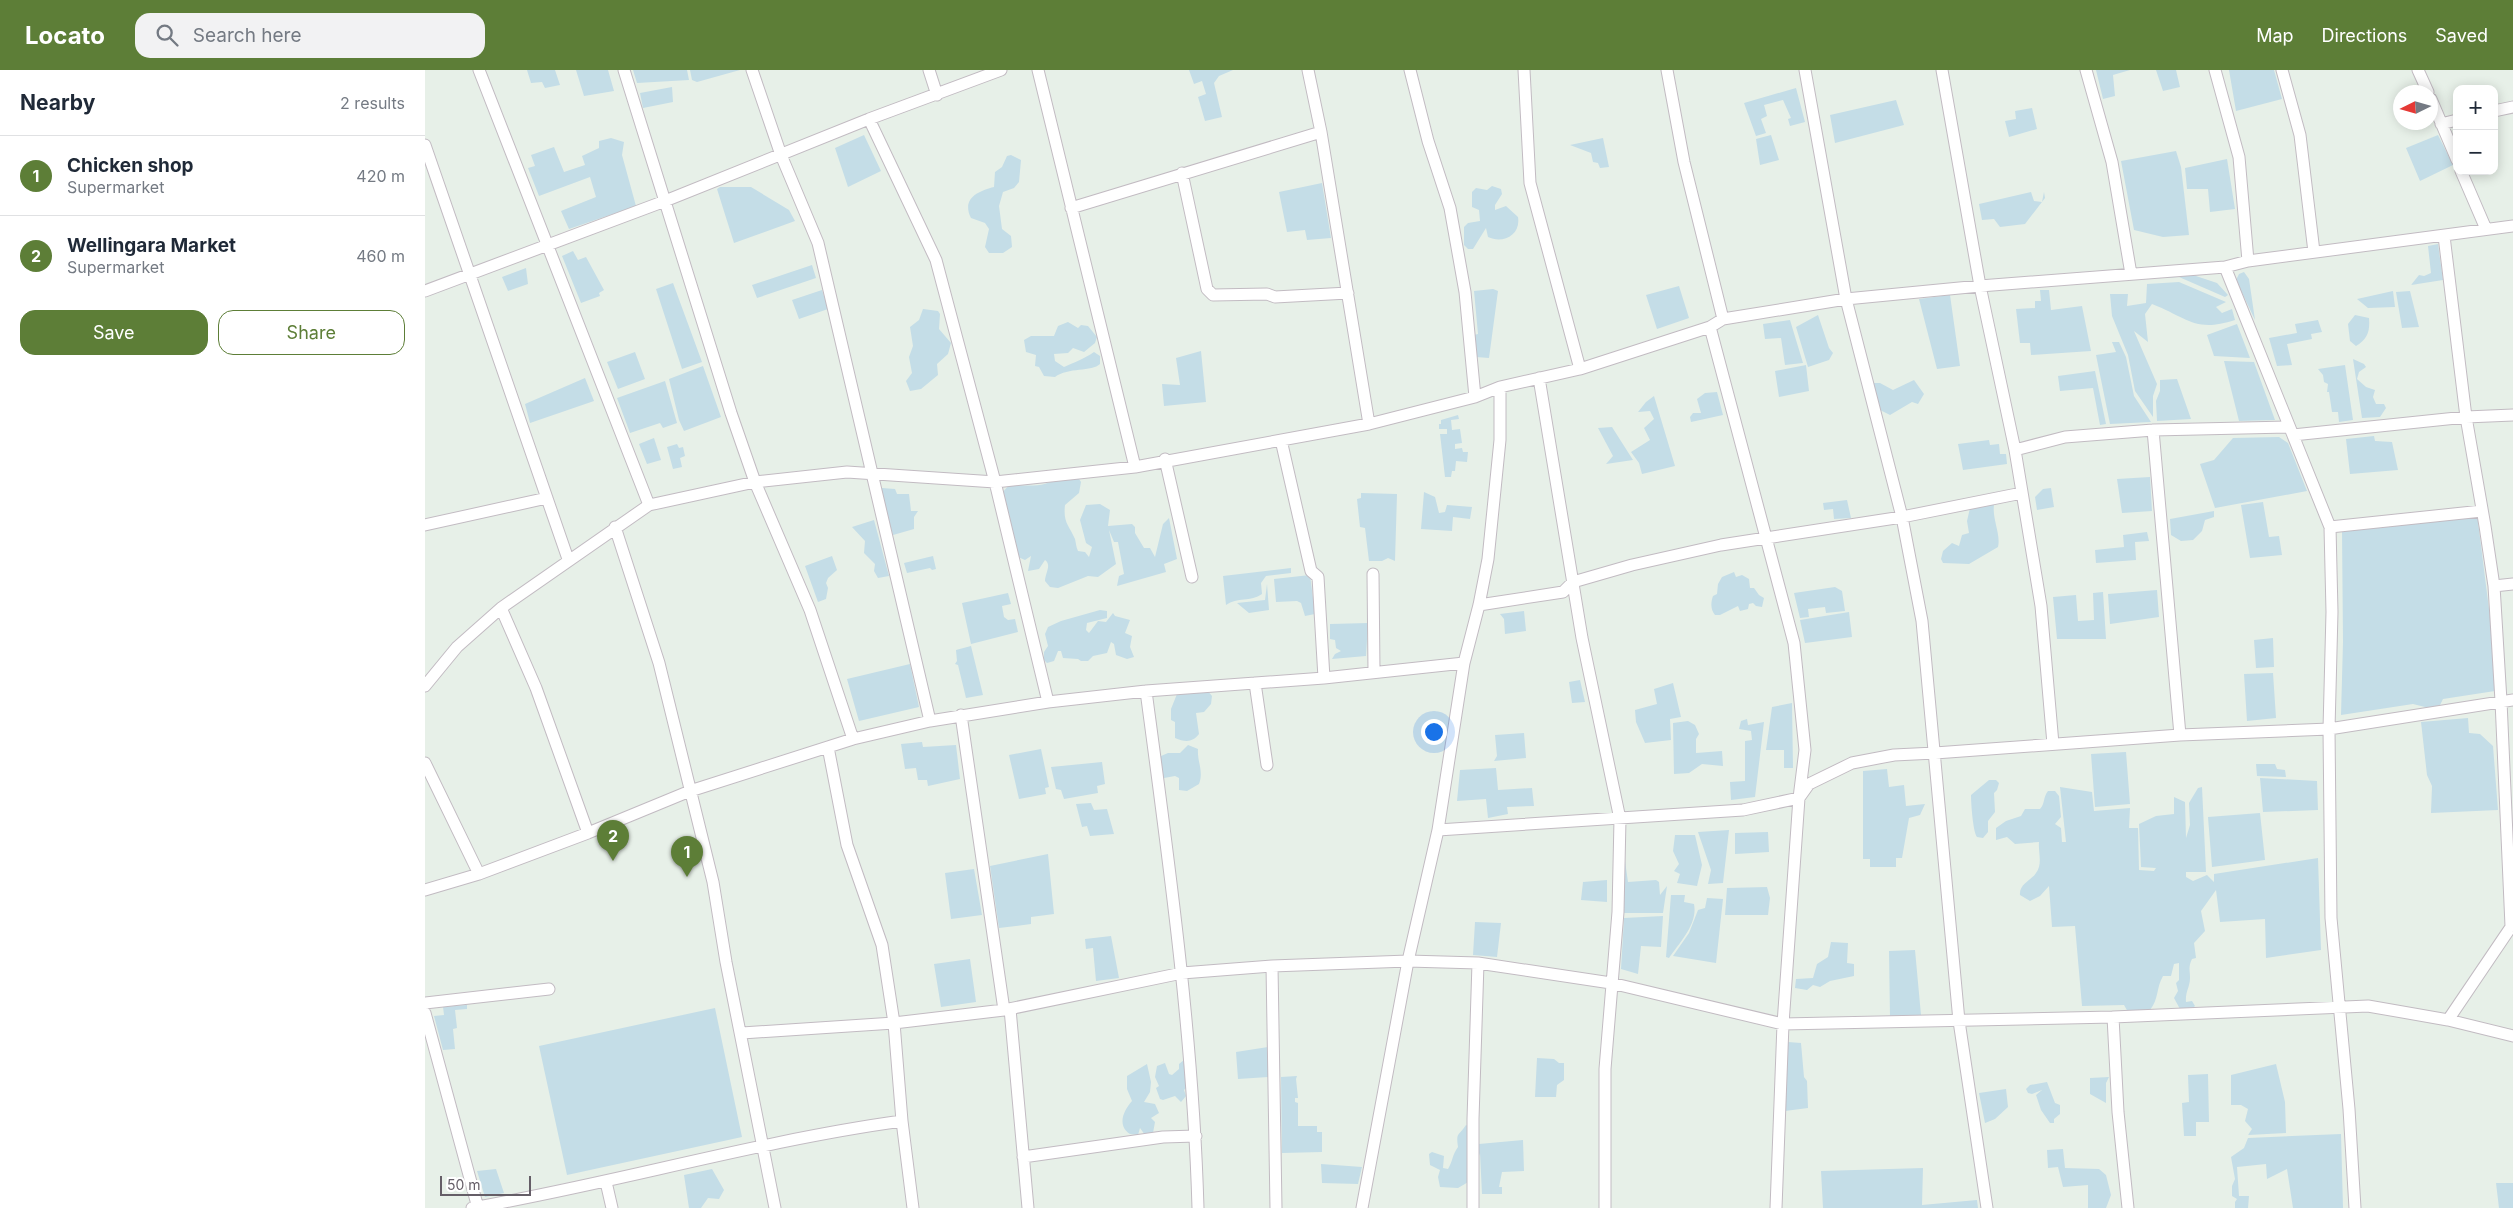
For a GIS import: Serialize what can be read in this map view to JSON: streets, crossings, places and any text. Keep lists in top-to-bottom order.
{
  "scale_bar": "50 m",
  "north": "left",
  "page": {
    "header": "Locato",
    "search": "Search here",
    "nav": ["Map", "Directions", "Saved"],
    "heading": ["Nearby", "2 results"],
    "map_buttons": ["+", "−"],
    "list": [
      {
        "mark": "1",
        "name": "Chicken shop",
        "note": "Supermarket",
        "value": "420 m"
      },
      {
        "mark": "2",
        "name": "Wellingara Market",
        "note": "Supermarket",
        "value": "460 m"
      }
    ],
    "buttons": ["Save", "Share"],
    "pins": ["2", "1"],
    "scale": "50 m"
  }
}
